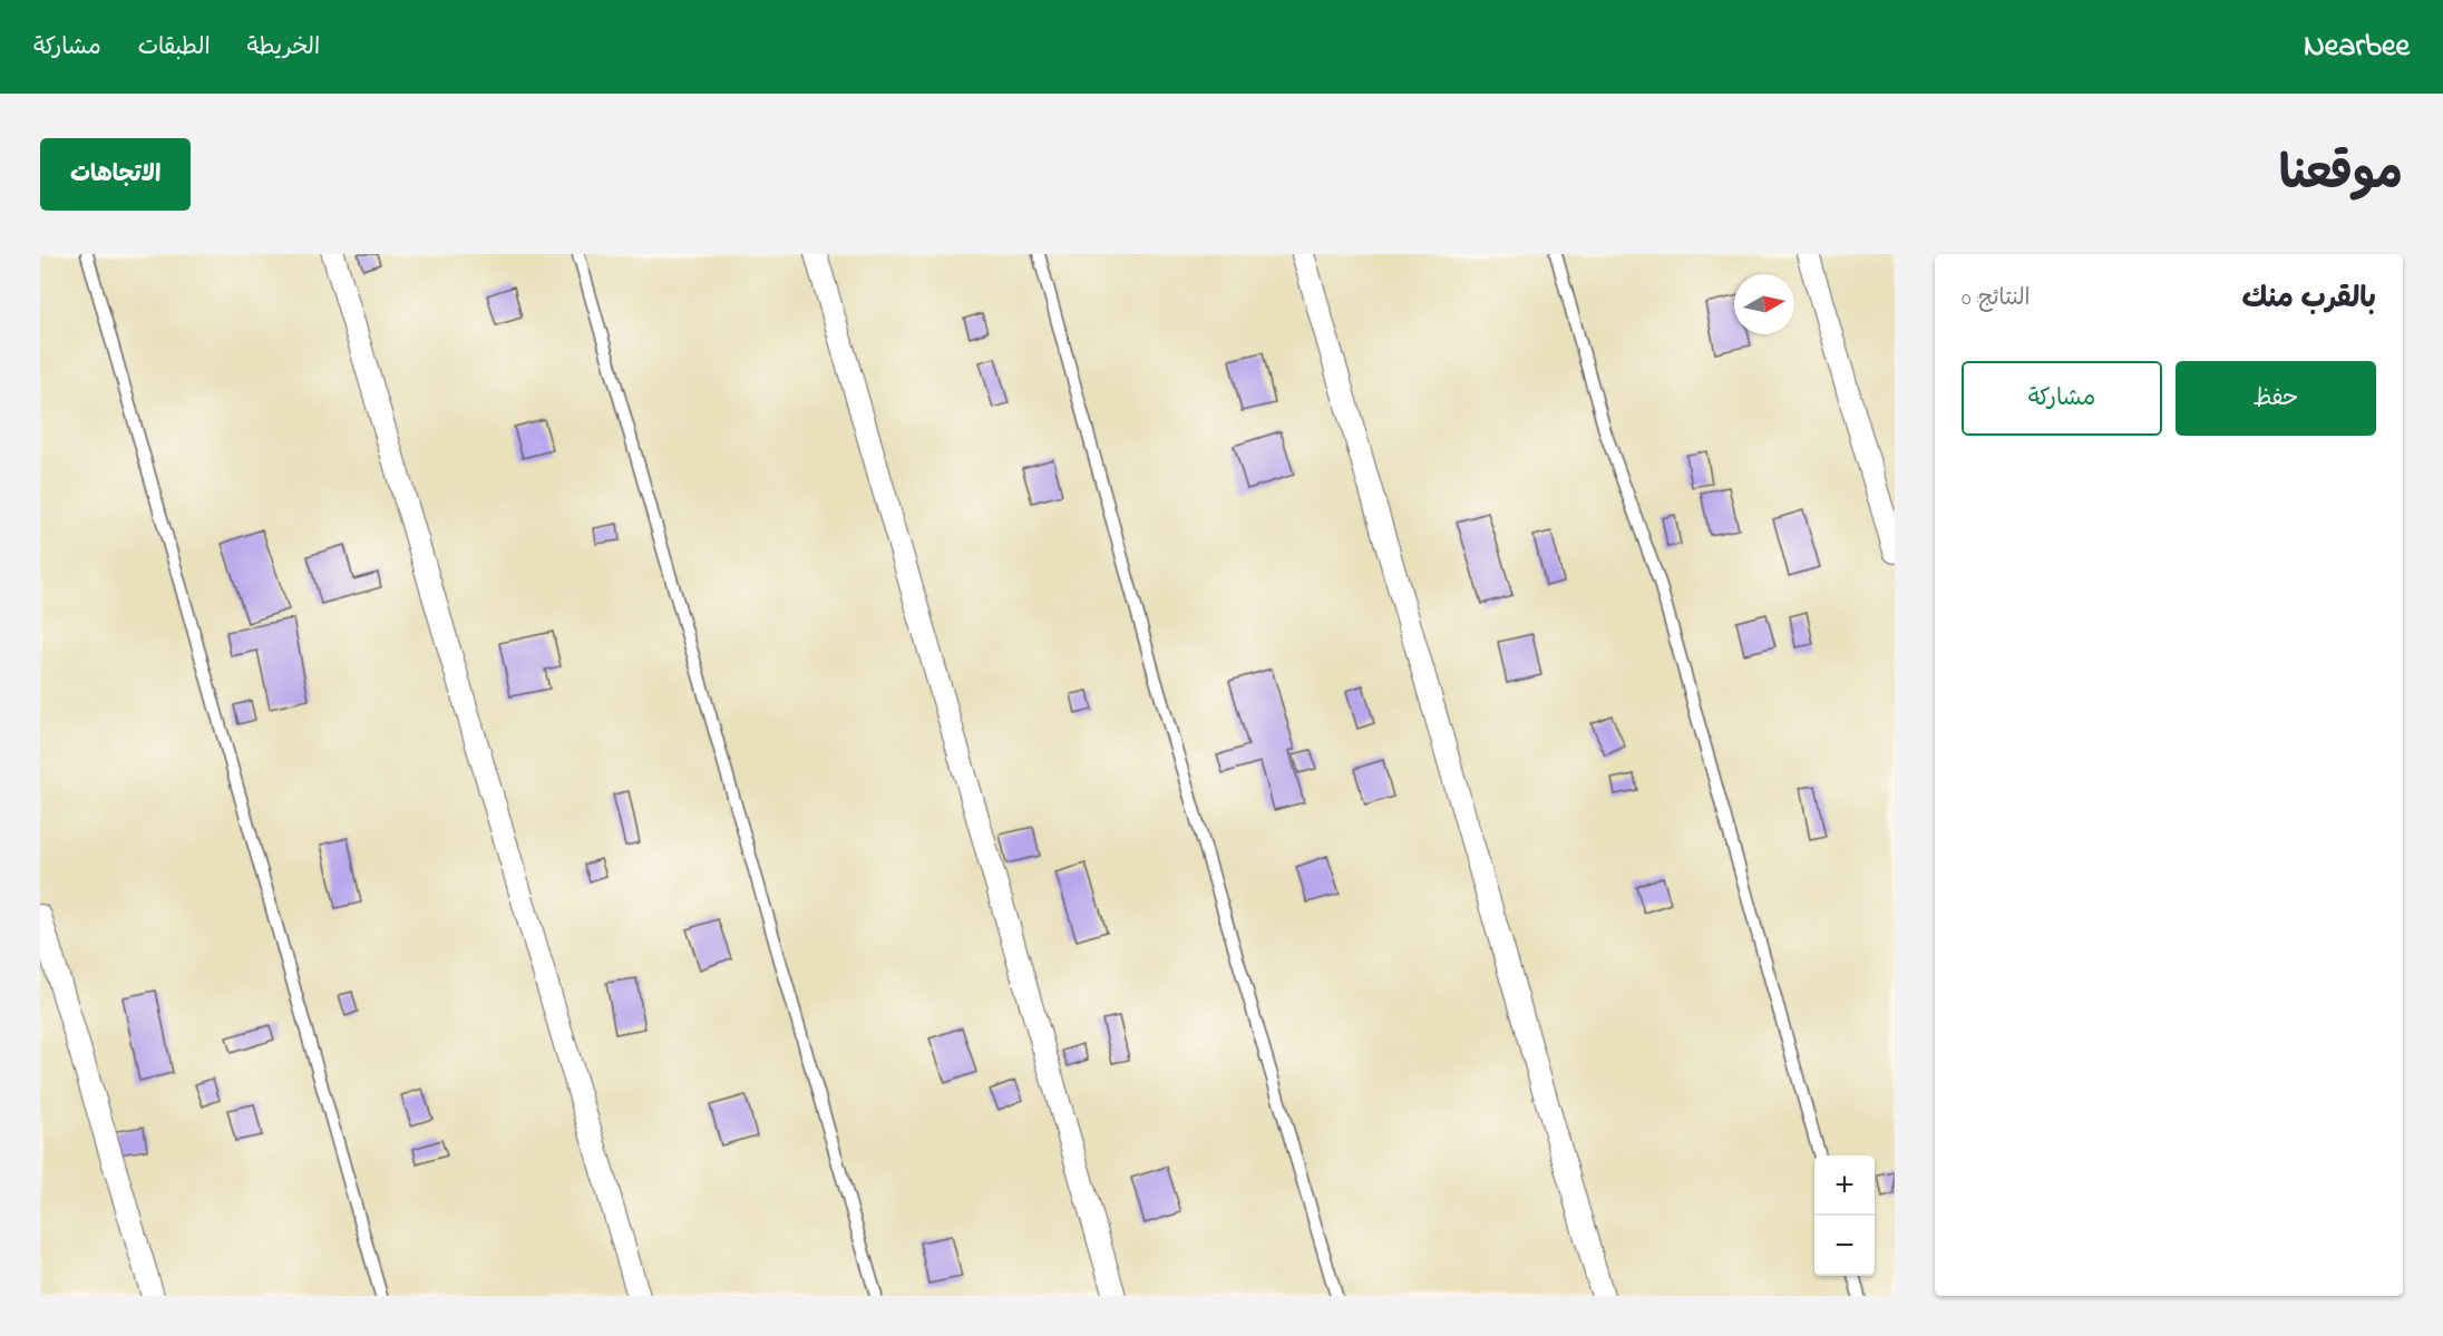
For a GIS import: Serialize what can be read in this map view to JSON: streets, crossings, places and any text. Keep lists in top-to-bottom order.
{
  "north": "right",
  "page": {
    "header": "Nearbee",
    "nav": ["الخريطة", "الطبقات", "مشاركة"],
    "title": "موقعنا",
    "buttons": [
      "الاتجاهات",
      ["حفظ", "مشاركة"]
    ],
    "heading": ["بالقرب منك", "النتائج: 0"],
    "map_buttons": ["+", "−"]
  }
}
